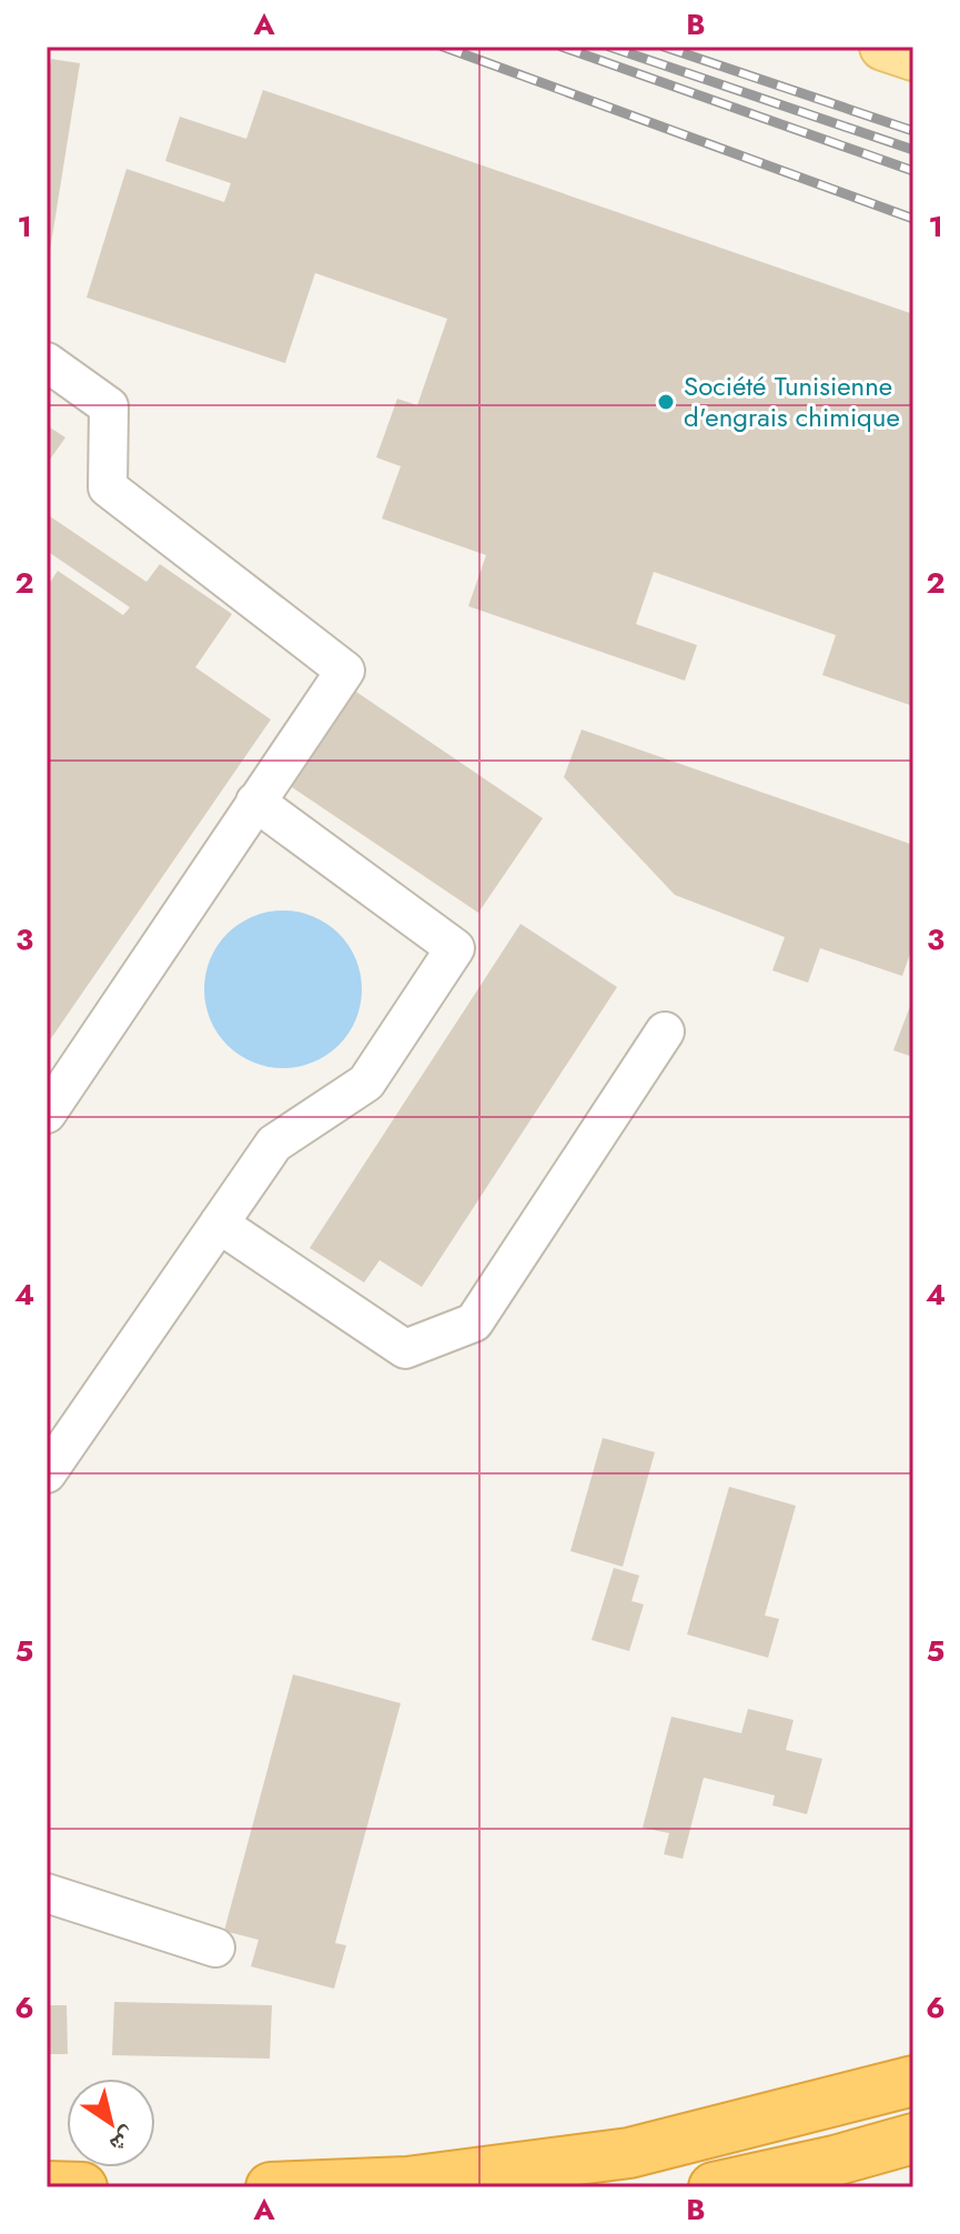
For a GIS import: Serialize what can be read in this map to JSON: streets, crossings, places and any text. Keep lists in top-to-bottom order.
{
  "places": ["Société Tunisienne d'engrais chimique"],
  "north": "bottom right",
  "grid": {
    "columns": ["A", "B"],
    "rows": [
      "1",
      "2",
      "3",
      "4",
      "5",
      "6"
    ]
  }
}
